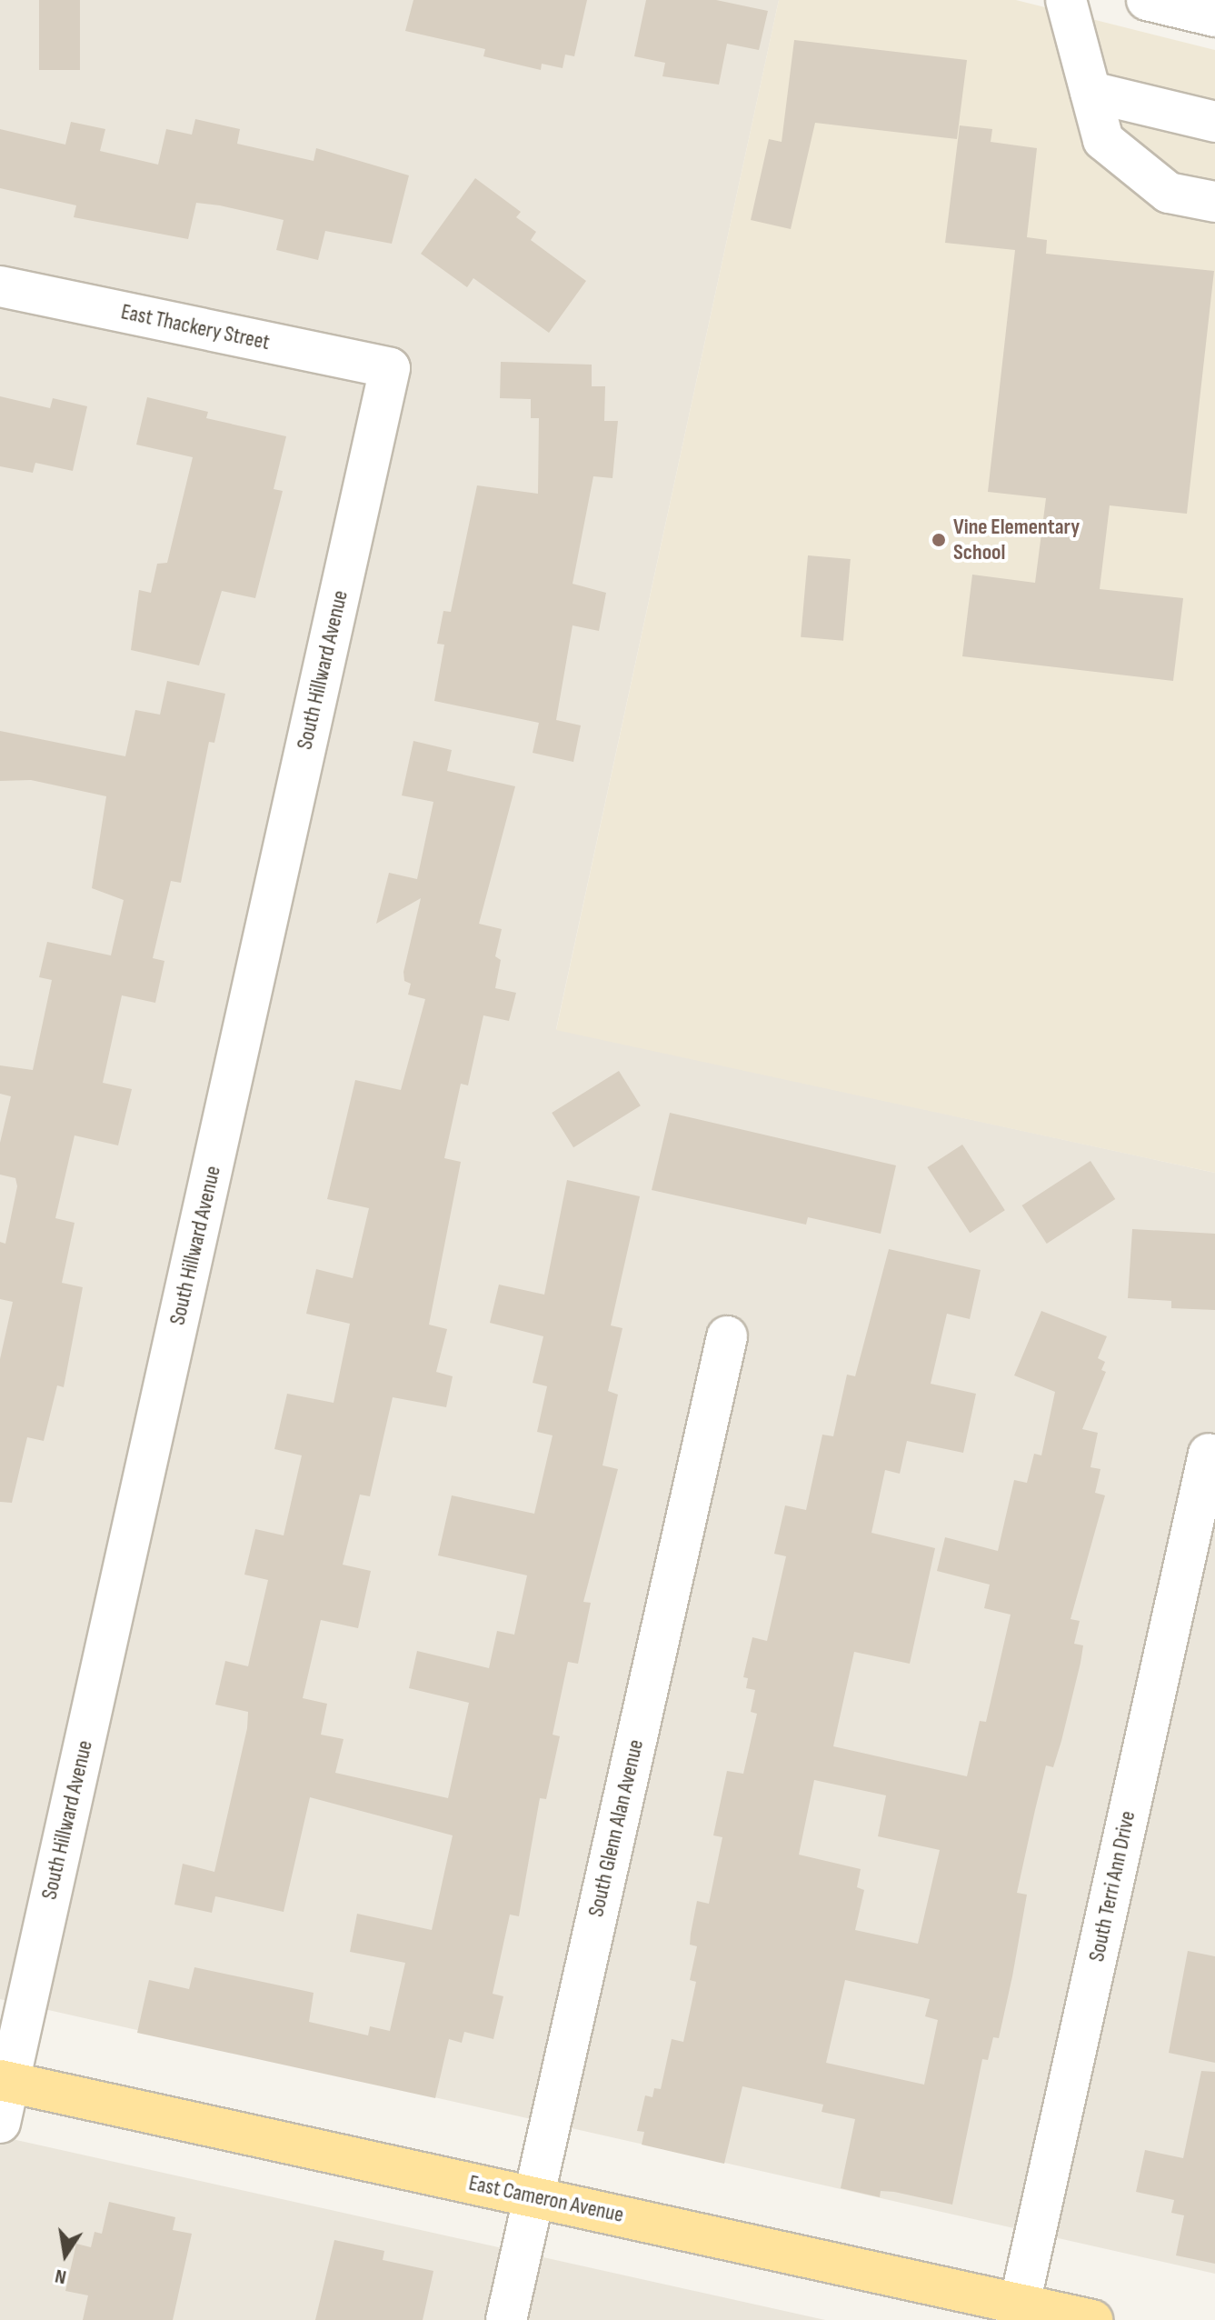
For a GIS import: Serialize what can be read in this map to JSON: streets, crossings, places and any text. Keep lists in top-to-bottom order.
{
  "streets": {
    "main road": ["East Cameron Avenue"],
    "street": [
      "East Thackery Street",
      "South Hillward Avenue",
      "South Glenn Alan Avenue",
      "South Terri Ann Drive"
    ]
  },
  "crossings": [
    ["East Thackery Street", "South Hillward Avenue"],
    ["South Hillward Avenue", "East Cameron Avenue"],
    ["South Glenn Alan Avenue", "East Cameron Avenue"],
    ["South Terri Ann Drive", "East Cameron Avenue"]
  ],
  "places": ["Vine Elementary School"],
  "north": "bottom"
}
